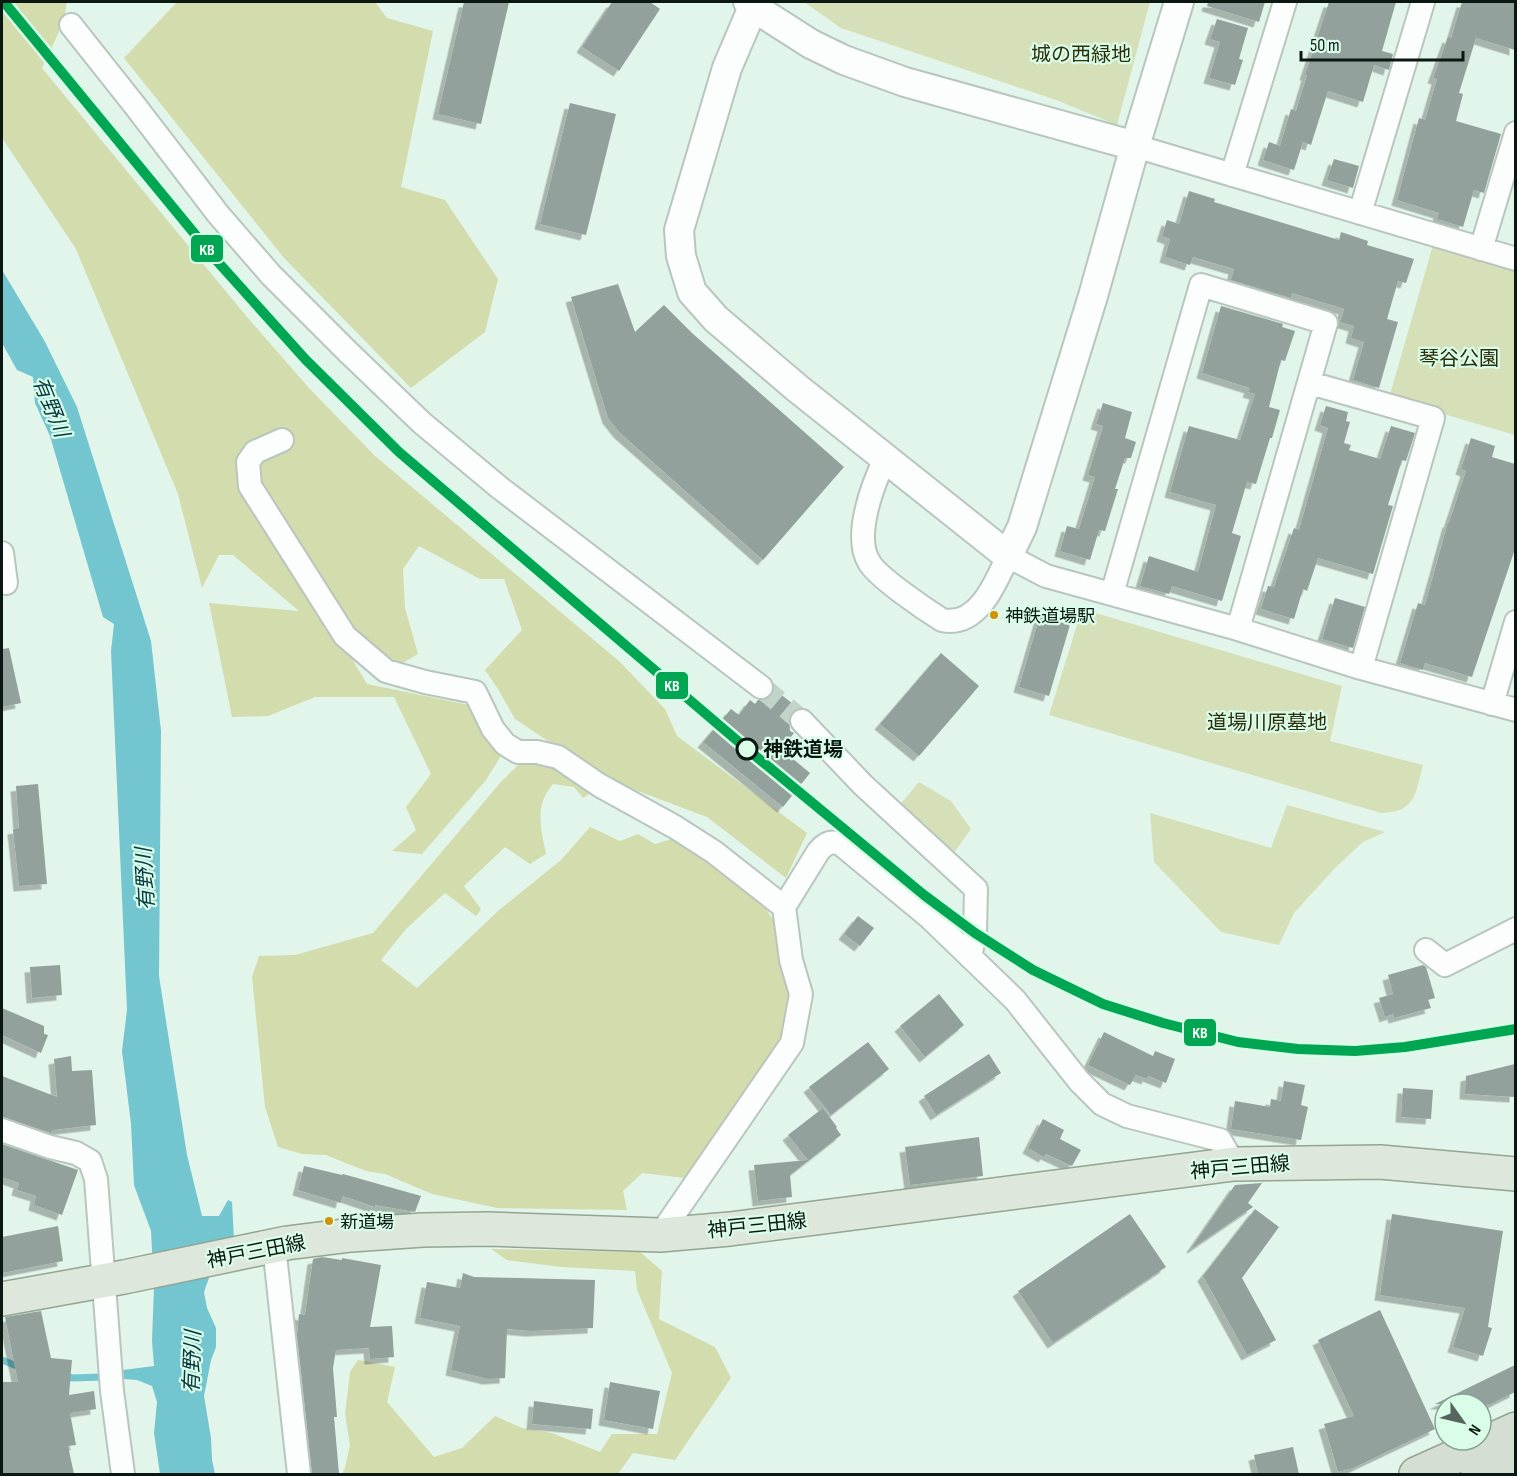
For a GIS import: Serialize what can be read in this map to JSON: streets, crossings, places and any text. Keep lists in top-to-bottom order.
{
  "streets": {
    "main road": ["神戸三田線"]
  },
  "water": ["有野川"],
  "parks": ["城の西緑地", "琴谷公園", "道場川原墓地"],
  "places": ["神鉄道場駅", "神鉄道場", "新道場"],
  "lines": ["transit line KB"],
  "scale_bar": "50 m",
  "north": "bottom right"
}
